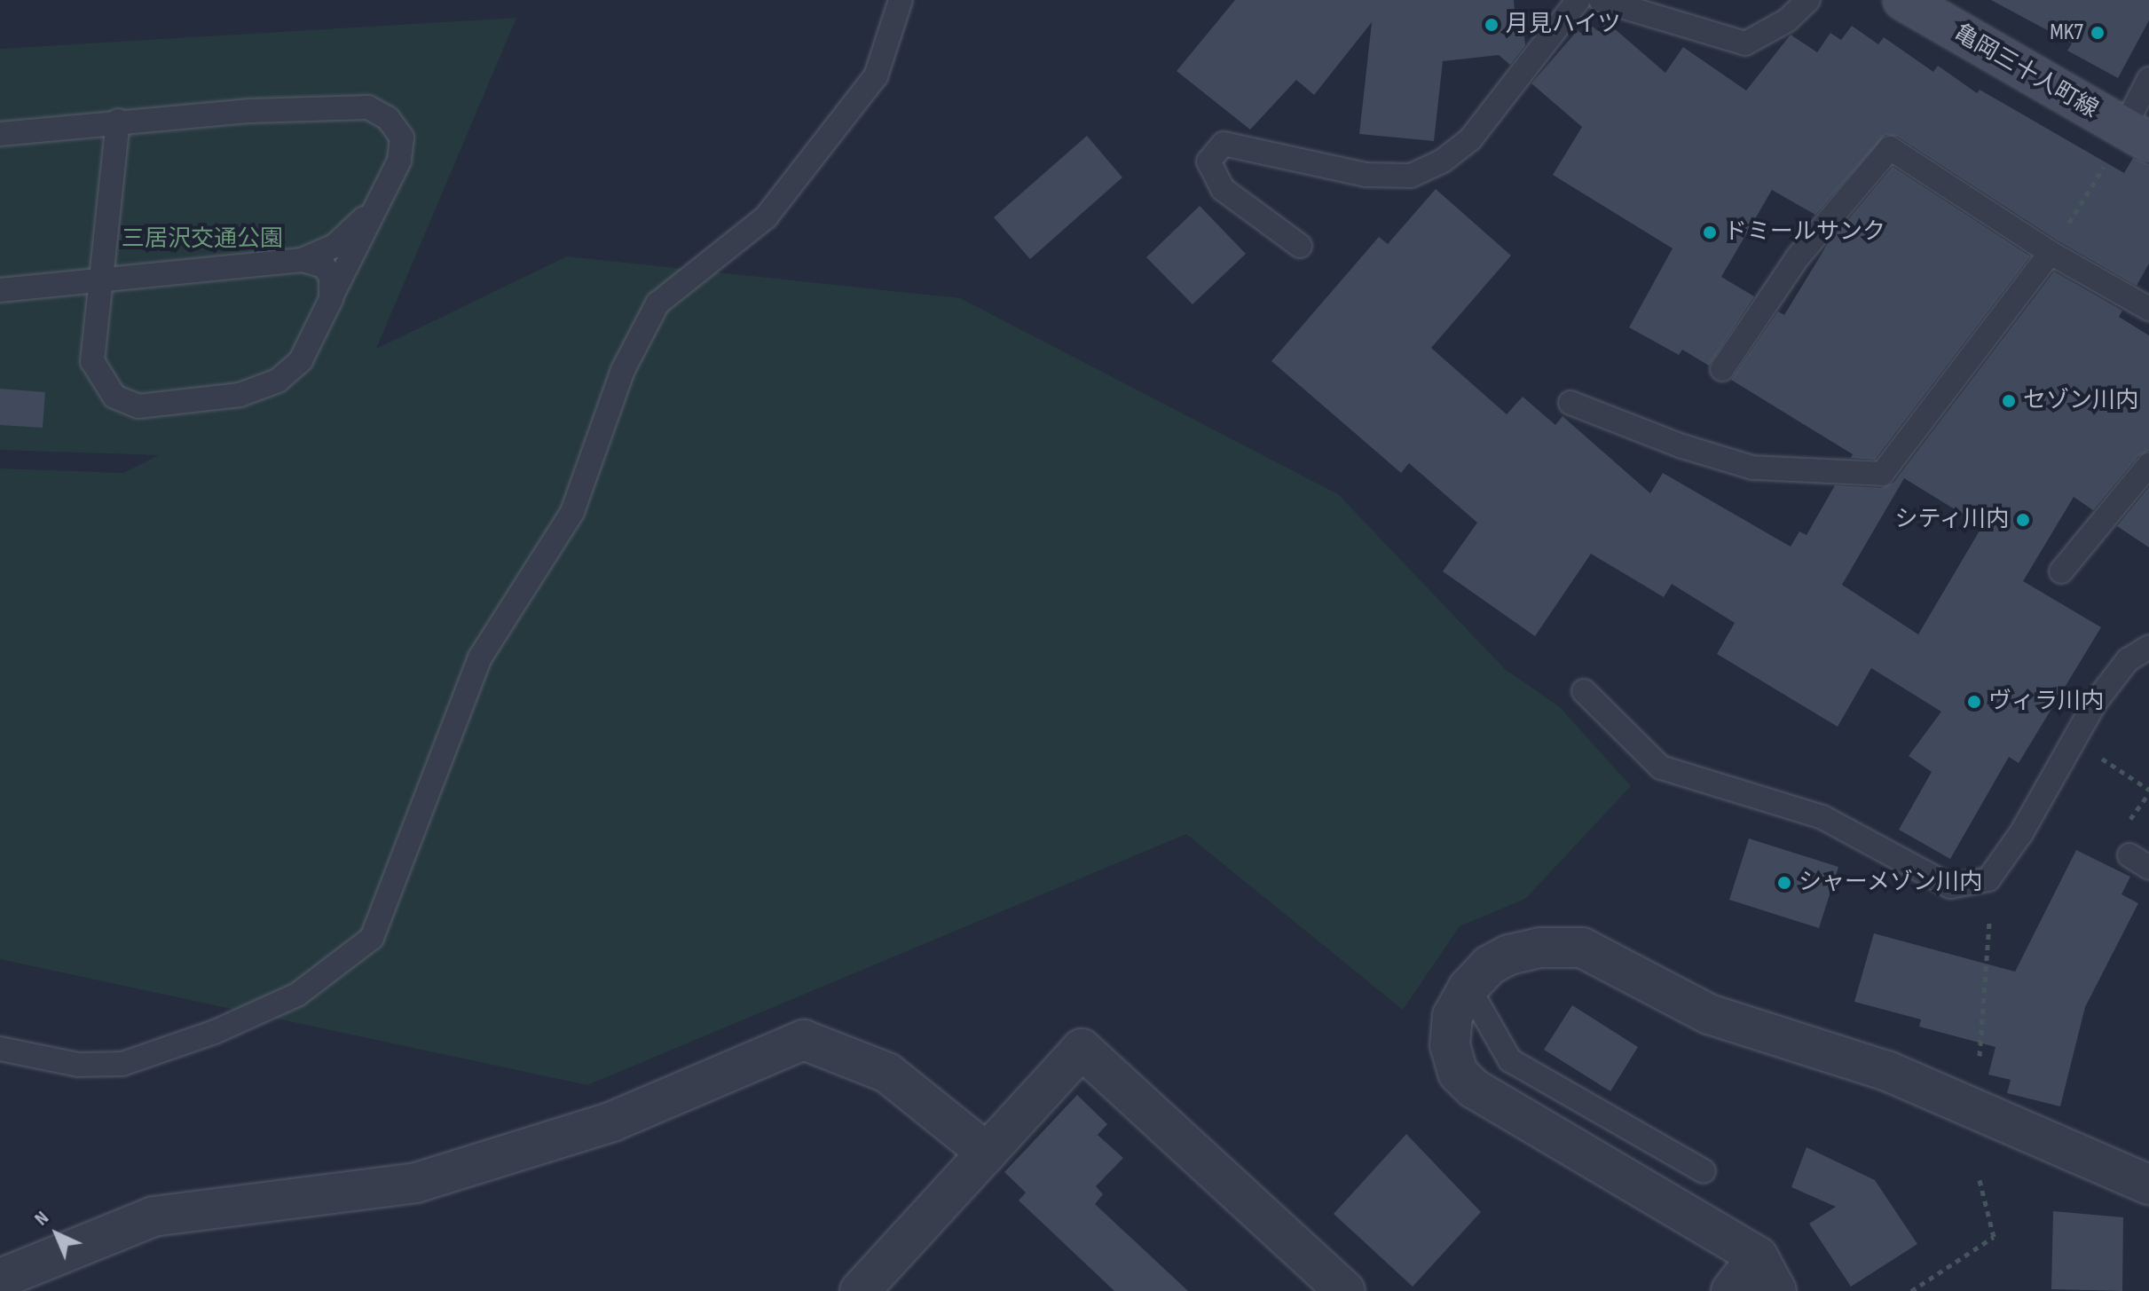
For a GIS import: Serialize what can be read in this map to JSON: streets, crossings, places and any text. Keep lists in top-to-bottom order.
{
  "streets": {
    "street": ["亀岡三十人町線"]
  },
  "parks": ["三居沢交通公園"],
  "places": [
    "月見ハイツ",
    "MK7",
    "ドミールサンク",
    "セゾン川内",
    "シティ川内",
    "ヴィラ川内",
    "シャーメゾン川内"
  ],
  "north": "top left"
}
